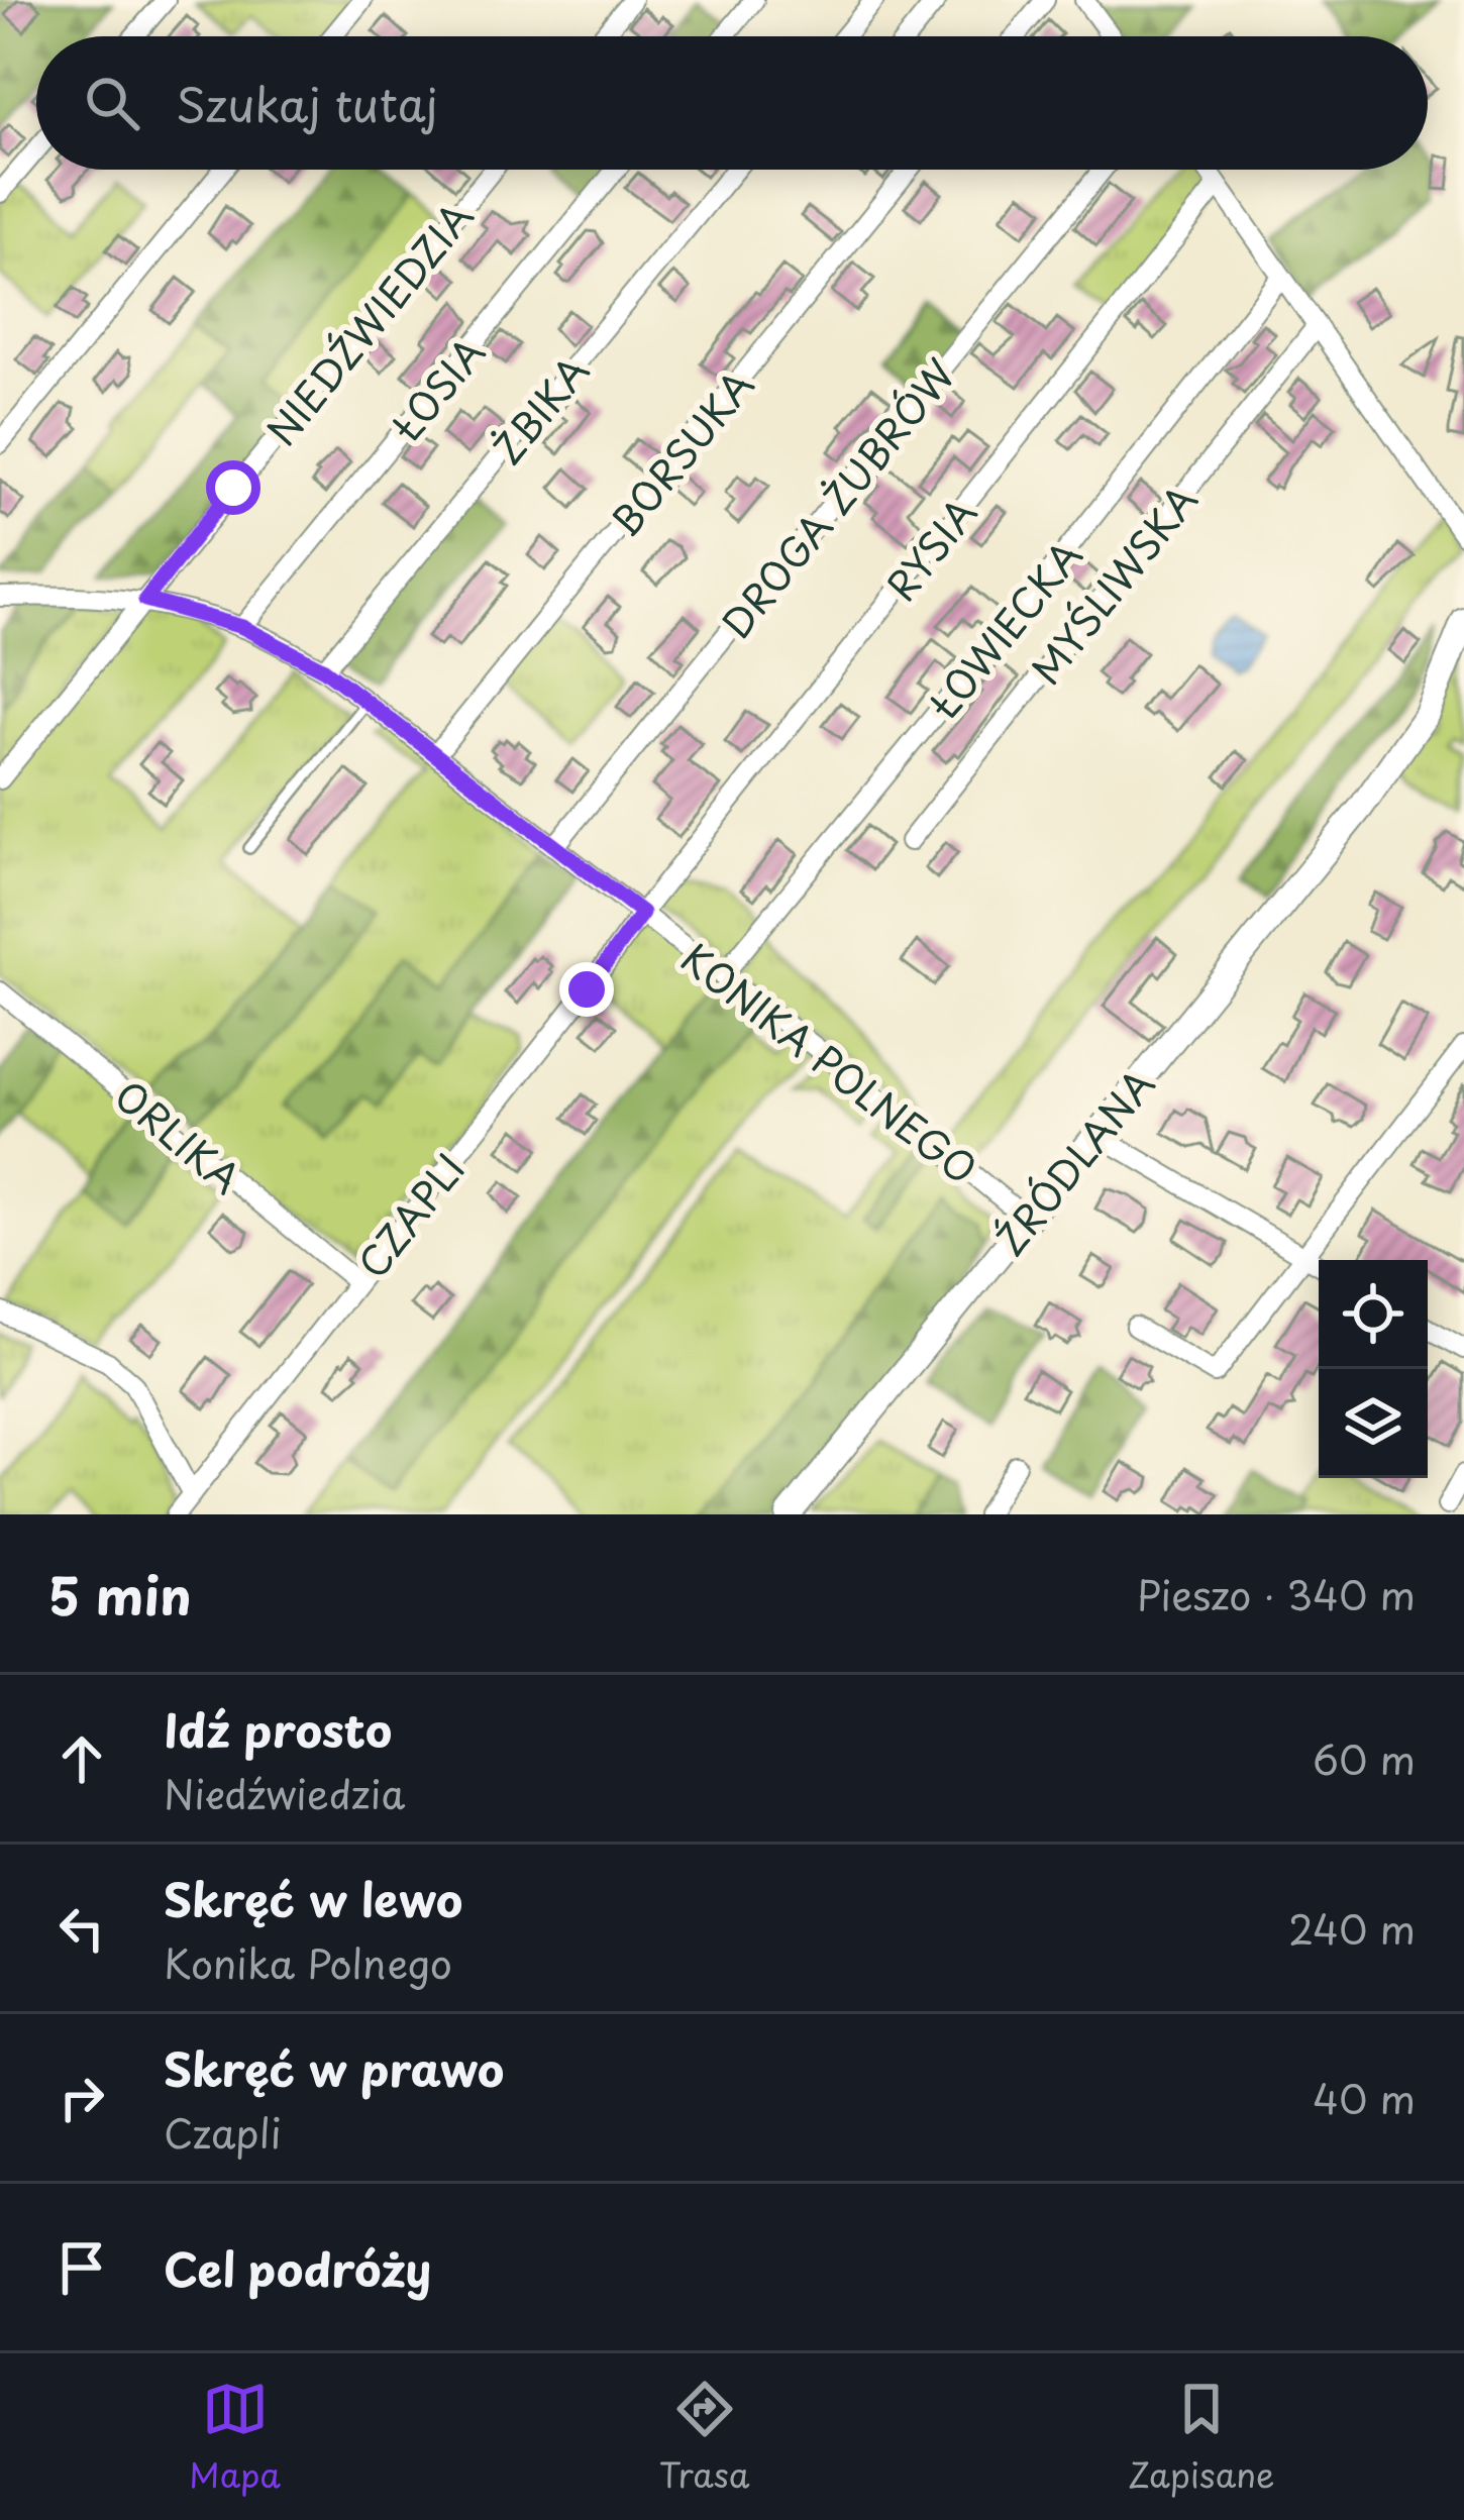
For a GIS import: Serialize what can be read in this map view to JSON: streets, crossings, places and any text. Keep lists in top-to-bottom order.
{
  "streets": {
    "main road": ["ŹRÓDLANA"],
    "street": [
      "NIEDŹWIEDZIA",
      "ŁOSIA",
      "ŻBIKA",
      "BORSUKA",
      "DROGA ŻUBRÓW",
      "RYSIA",
      "MYŚLIWSKA",
      "ŁOWIECKA",
      "KONIKA POLNEGO",
      "ORLIKA",
      "CZAPLI"
    ]
  },
  "crossings": [
    ["NIEDŹWIEDZIA", "KONIKA POLNEGO"],
    ["ŁOSIA", "KONIKA POLNEGO"],
    ["ŻBIKA", "KONIKA POLNEGO"],
    ["BORSUKA", "KONIKA POLNEGO"],
    ["DROGA ŻUBRÓW", "KONIKA POLNEGO"],
    ["RYSIA", "KONIKA POLNEGO"],
    ["RYSIA", "CZAPLI"],
    ["ŁOWIECKA", "KONIKA POLNEGO"],
    ["KONIKA POLNEGO", "ŹRÓDLANA"],
    ["KONIKA POLNEGO", "CZAPLI"],
    ["ORLIKA", "CZAPLI"]
  ],
  "page": {
    "search": "Szukaj tutaj",
    "heading": ["5 min", "Pieszo · 340 m"],
    "list": [
      ["Idź prosto", "Niedźwiedzia", "60 m"],
      ["Skręć w lewo", "Konika Polnego", "240 m"],
      ["Skręć w prawo", "Czapli", "40 m"],
      "Cel podróży"
    ],
    "nav": ["Mapa", "Trasa", "Zapisane"]
  }
}
